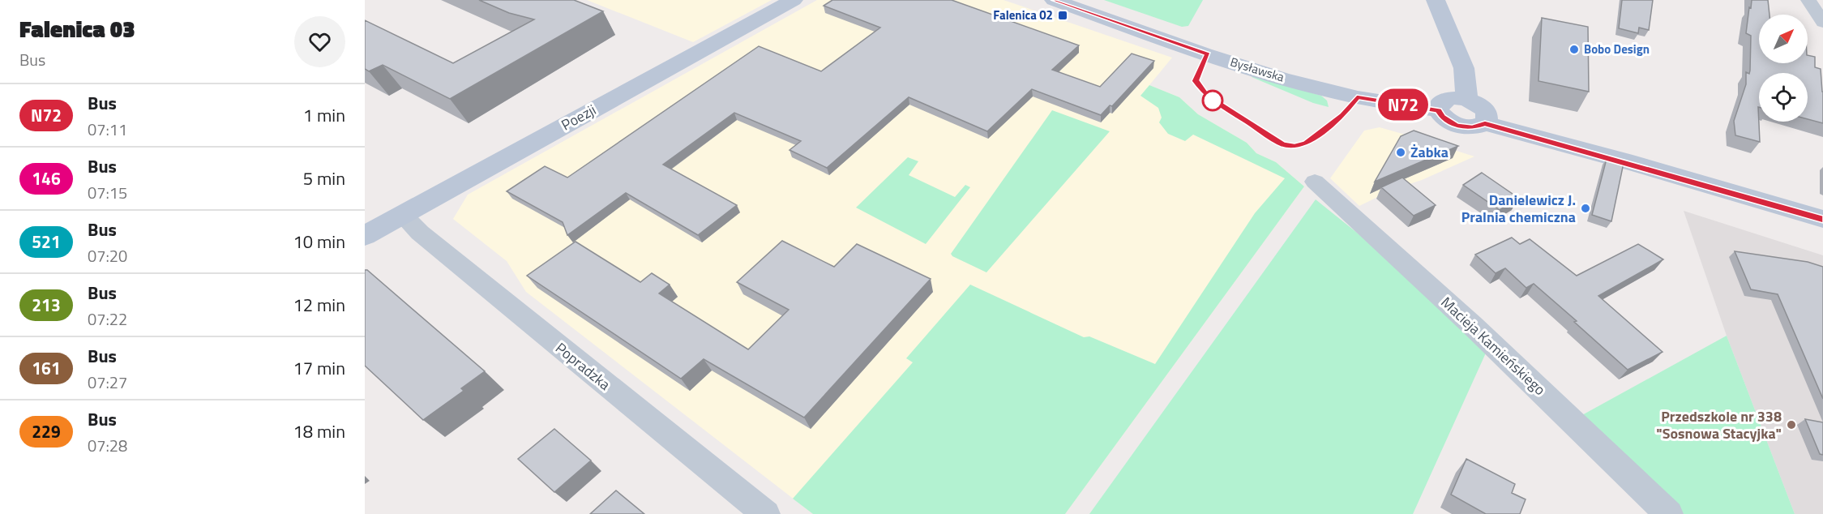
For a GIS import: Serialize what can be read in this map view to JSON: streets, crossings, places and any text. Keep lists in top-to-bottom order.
{
  "streets": {
    "street": [
      "Bysławska",
      "Poezji",
      "Macieja Kamieńskiego",
      "Popradzka"
    ]
  },
  "crossings": [
    ["Poezji", "Popradzka"]
  ],
  "places": {
    "transit": ["Falenica 02"],
    "other": [
      "Bobo Design",
      "Żabka",
      "Danielewicz J. Pralnia chemiczna",
      "Przedszkole nr 338 \"Sosnowa Stacyjka\""
    ]
  },
  "lines": ["bus line N72"],
  "north": "top right",
  "page": {
    "heading": ["Falenica 03", "Bus"],
    "on_map": "N72",
    "list": [
      {
        "mark": "N72",
        "name": "Bus",
        "note": "07:11",
        "value": "1 min"
      },
      {
        "mark": "146",
        "name": "Bus",
        "note": "07:15",
        "value": "5 min"
      },
      {
        "mark": "521",
        "name": "Bus",
        "note": "07:20",
        "value": "10 min"
      },
      {
        "mark": "213",
        "name": "Bus",
        "note": "07:22",
        "value": "12 min"
      },
      {
        "mark": "161",
        "name": "Bus",
        "note": "07:27",
        "value": "17 min"
      },
      {
        "mark": "229",
        "name": "Bus",
        "note": "07:28",
        "value": "18 min"
      }
    ]
  }
}
